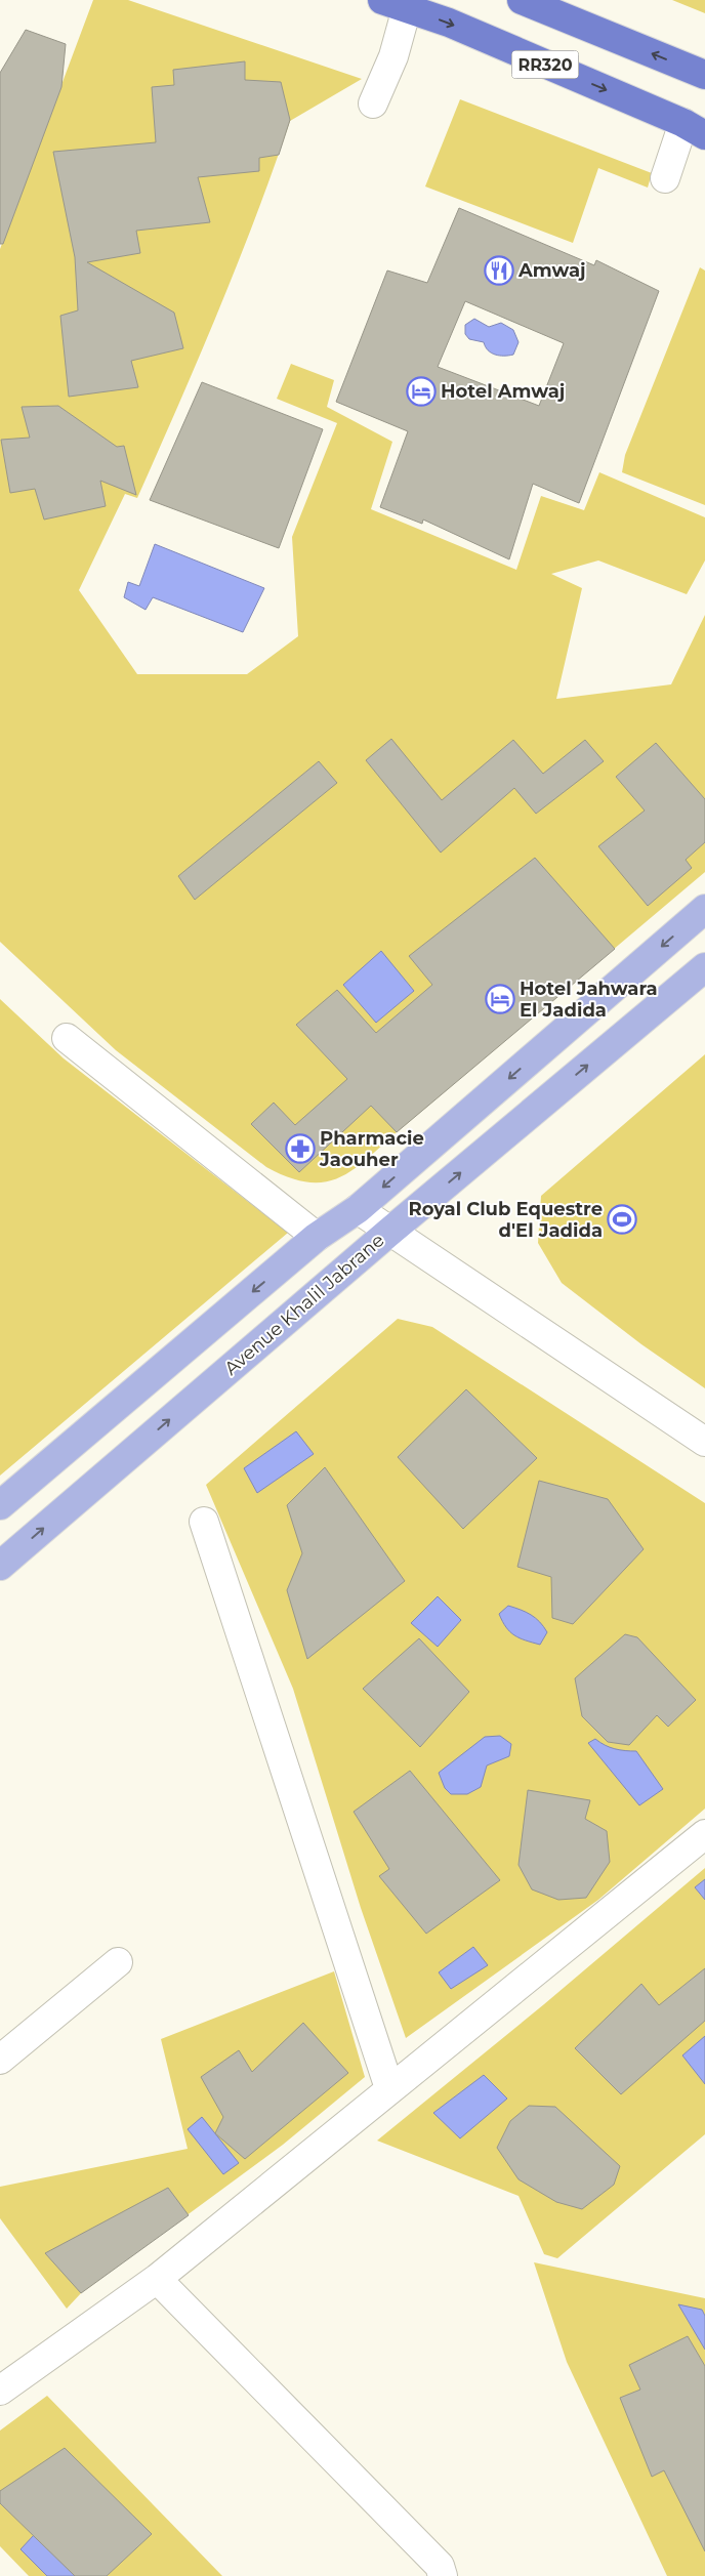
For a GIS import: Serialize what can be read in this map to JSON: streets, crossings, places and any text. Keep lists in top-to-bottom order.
{
  "streets": {
    "highway": ["RR320"],
    "main road": ["Avenue Khalil Jabrane"]
  },
  "places": {
    "restaurant": ["Amwaj"],
    "hotel": ["Hotel Amwaj", "Hotel Jahwara El Jadida"],
    "pharmacy": ["Pharmacie Jaouher"],
    "sports": ["Royal Club Equestre d'El Jadida"]
  }
}
